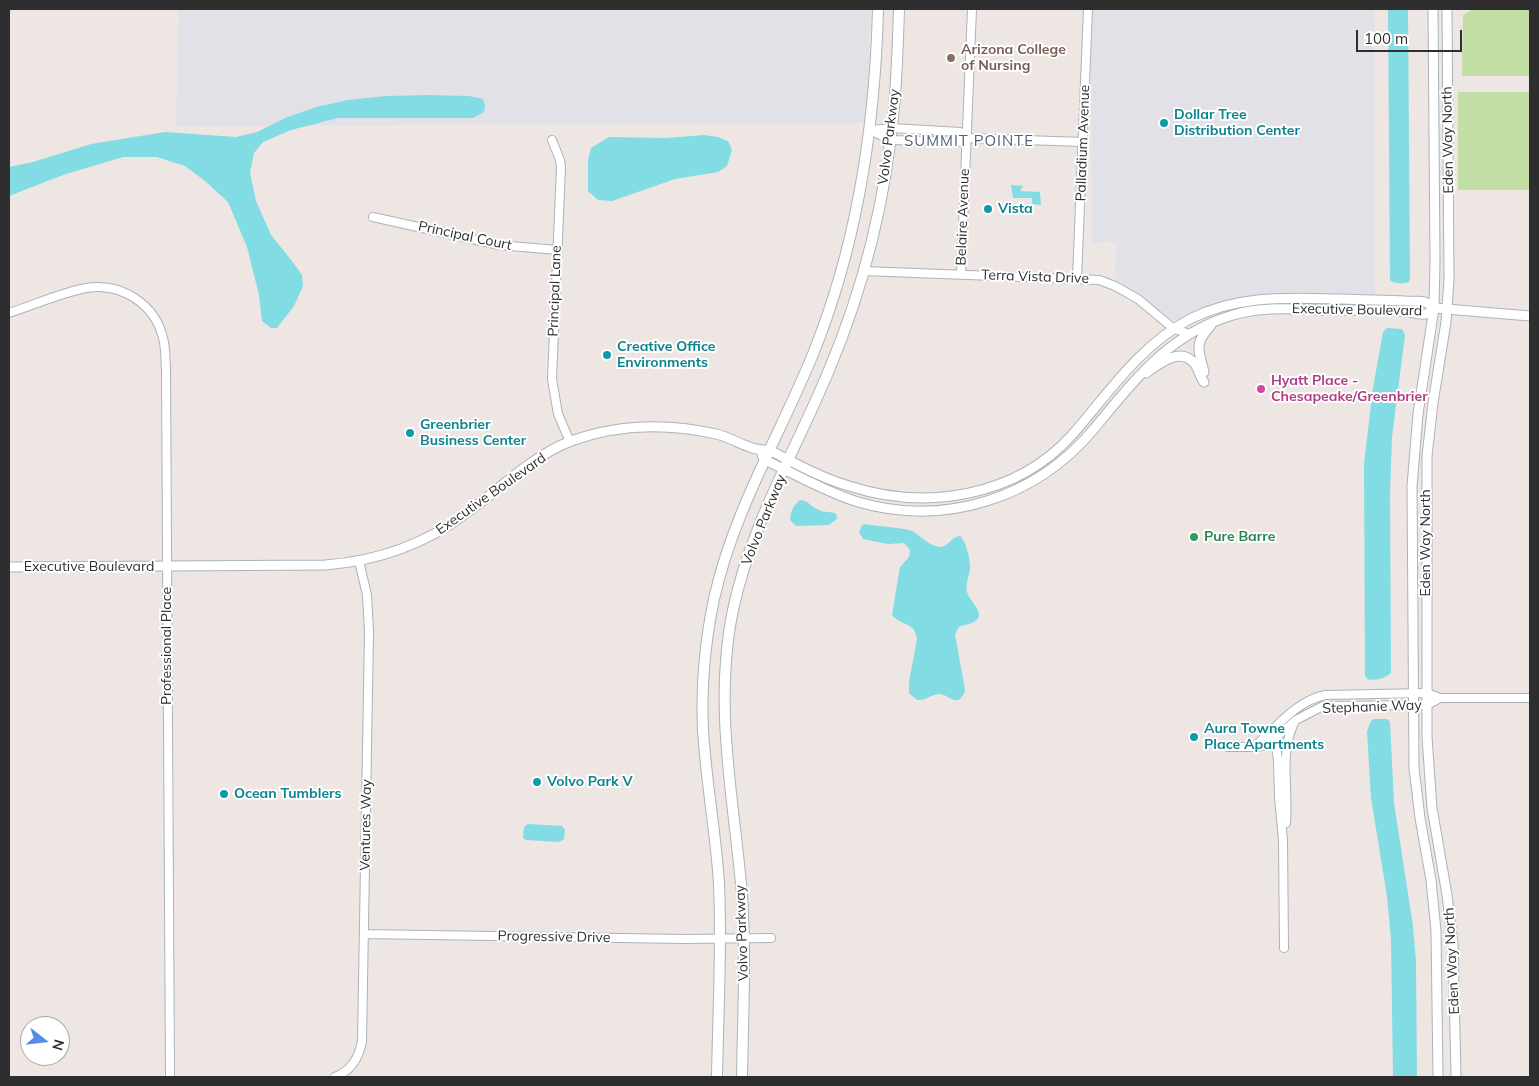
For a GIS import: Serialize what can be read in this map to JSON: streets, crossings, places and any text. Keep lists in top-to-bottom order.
{
  "streets": {
    "main road": ["Volvo Parkway"],
    "street": [
      "Eden Way North",
      "Palladium Avenue",
      "Belaire Avenue",
      "Principal Court",
      "Terra Vista Drive",
      "Principal Lane",
      "Executive Boulevard",
      "Professional Place",
      "Stephanie Way",
      "Ventures Way",
      "Progressive Drive"
    ]
  },
  "crossings": [
    ["Volvo Parkway", "Terra Vista Drive"],
    ["Volvo Parkway", "Executive Boulevard"],
    ["Volvo Parkway", "Progressive Drive"],
    ["Eden Way North", "Executive Boulevard"],
    ["Eden Way North", "Stephanie Way"],
    ["Palladium Avenue", "Terra Vista Drive"],
    ["Belaire Avenue", "Terra Vista Drive"],
    ["Principal Court", "Principal Lane"],
    ["Terra Vista Drive", "Executive Boulevard"],
    ["Principal Lane", "Executive Boulevard"],
    ["Executive Boulevard", "Professional Place"],
    ["Executive Boulevard", "Ventures Way"],
    ["Ventures Way", "Progressive Drive"]
  ],
  "districts": ["SUMMIT POINTE"],
  "places": [
    "Arizona College of Nursing",
    "Dollar Tree Distribution Center",
    "Vista",
    "Creative Office Environments",
    "Hyatt Place - Chesapeake/Greenbrier",
    "Greenbrier Business Center",
    "Pure Barre",
    "Aura Towne Place Apartments",
    "Volvo Park V",
    "Ocean Tumblers"
  ],
  "scale_bar": "100 m",
  "north": "right"
}
